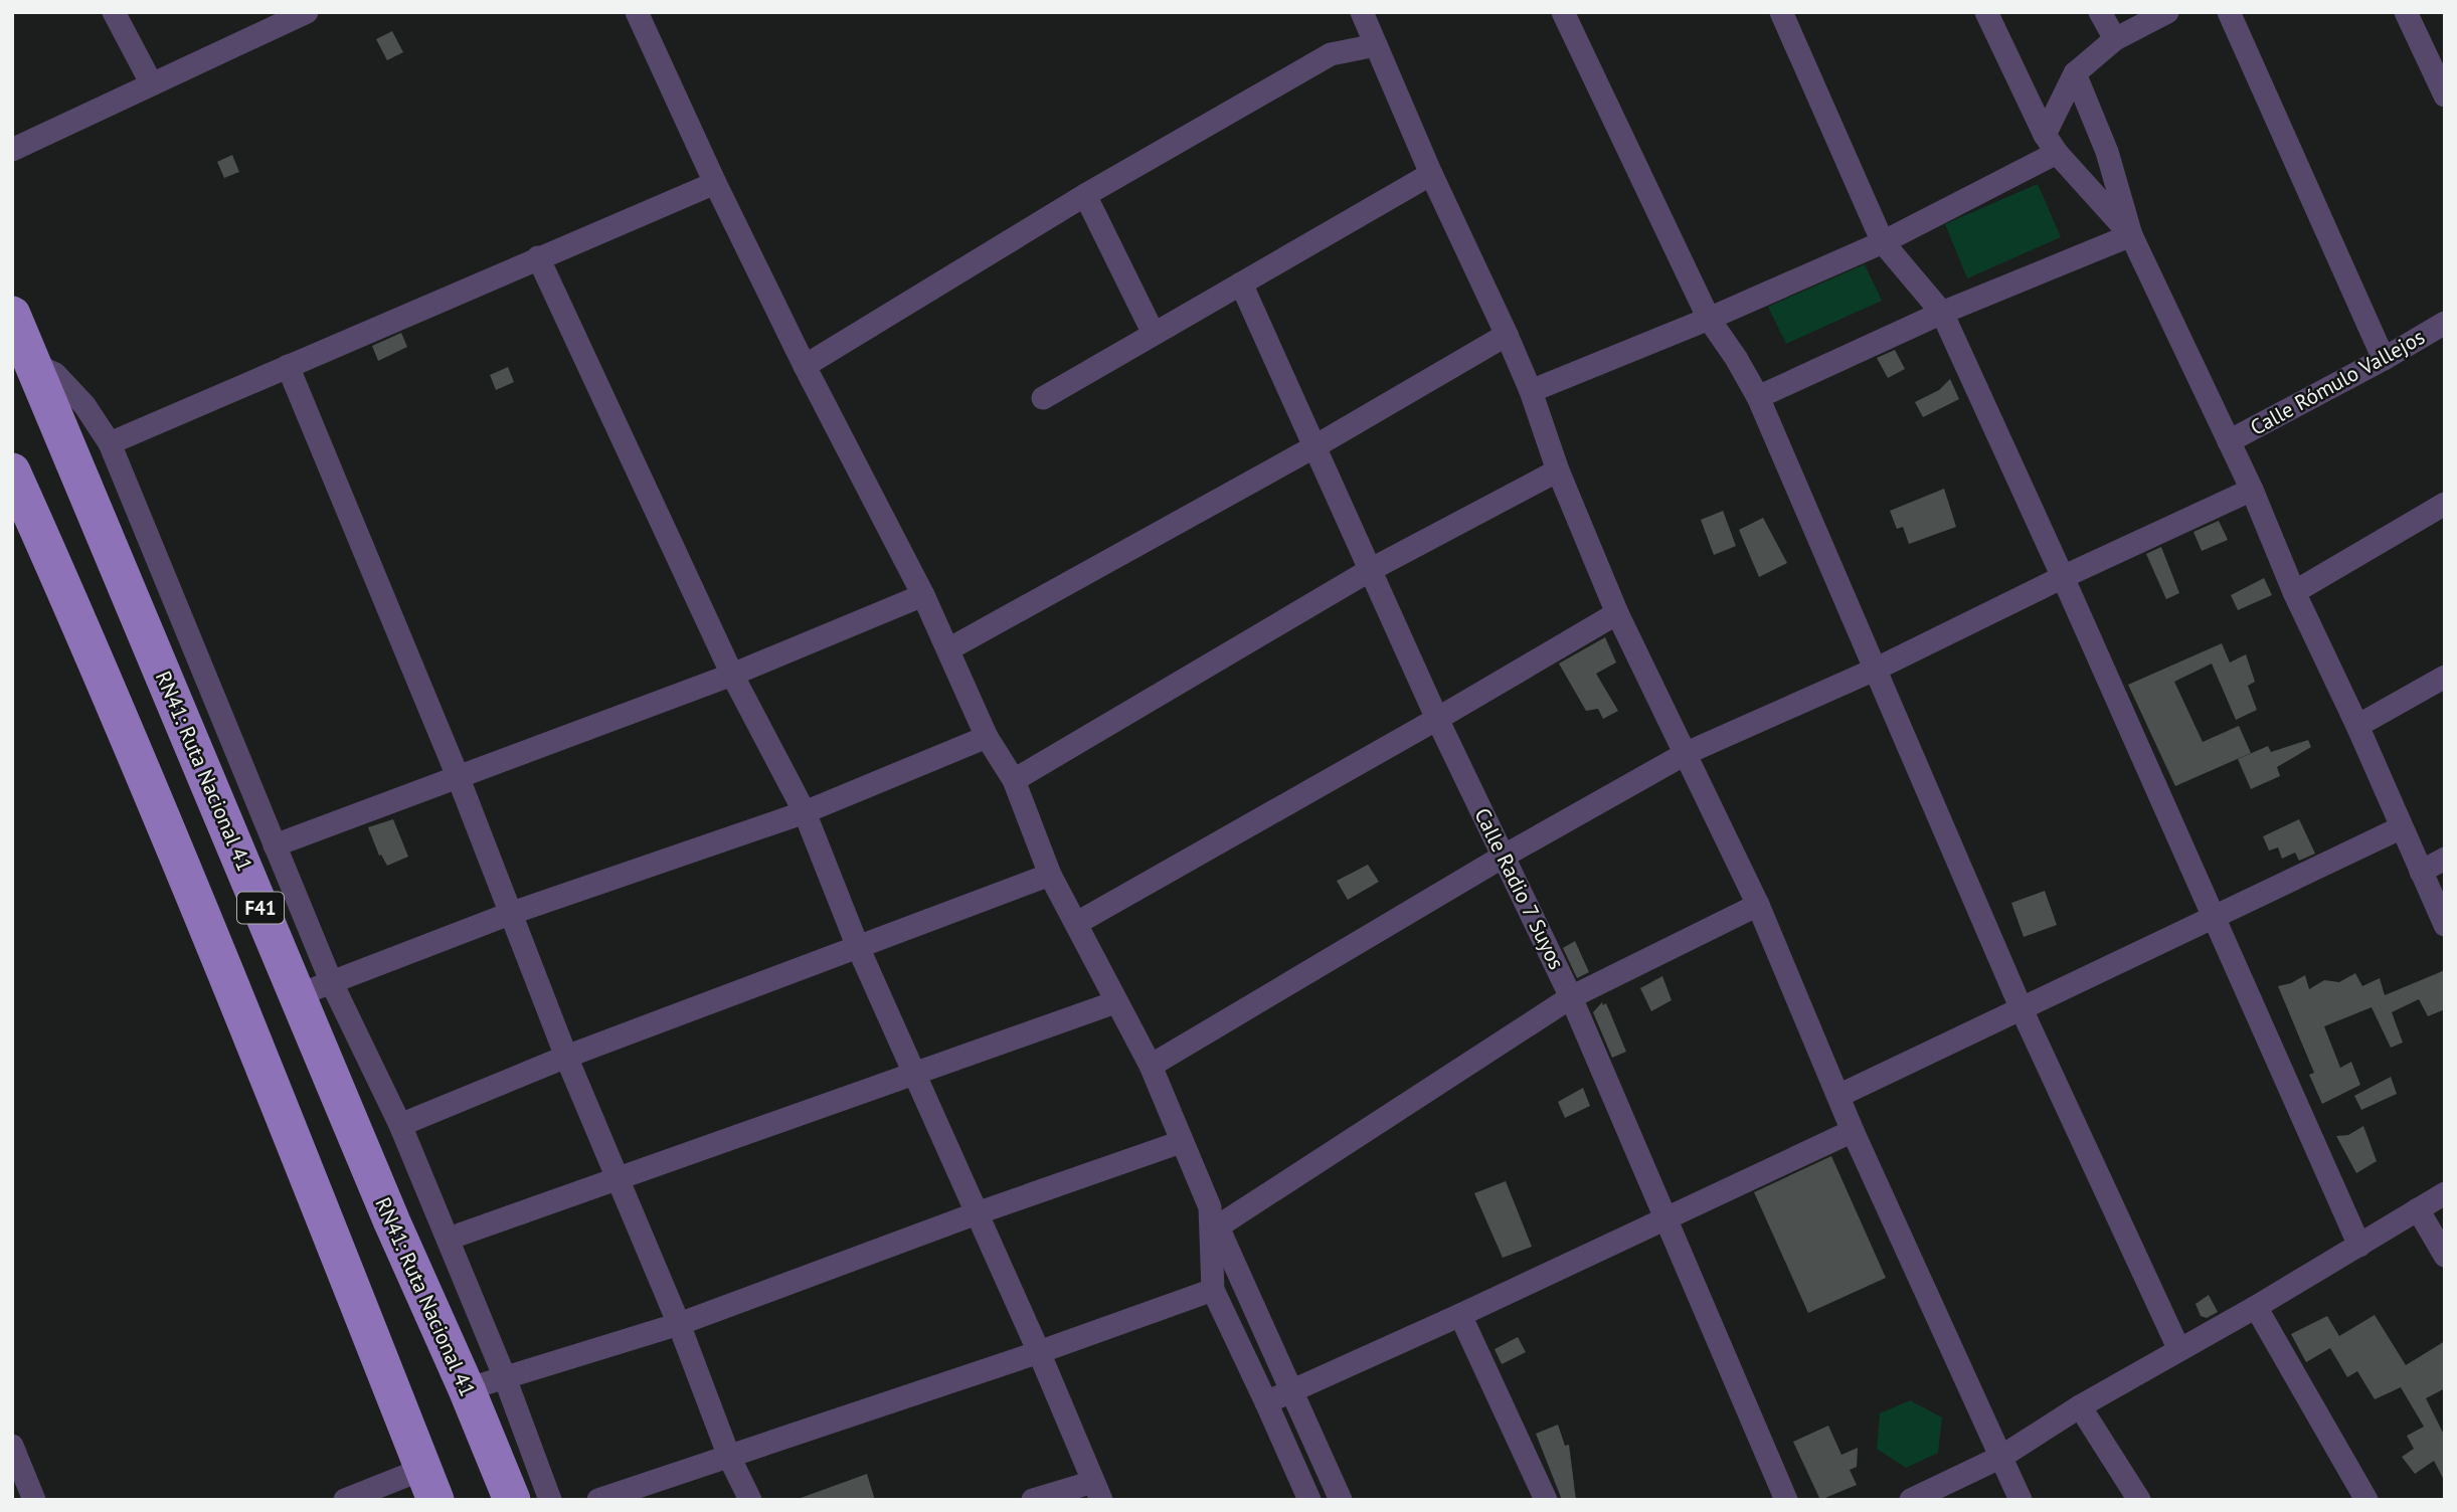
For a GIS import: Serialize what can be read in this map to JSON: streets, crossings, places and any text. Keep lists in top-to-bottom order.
{
  "streets": {
    "main road": ["RN41: Ruta Nacional 41", "F41"],
    "street": ["Calle Rómulo Vallejos", "Calle Radio 7 Suyos"]
  }
}
